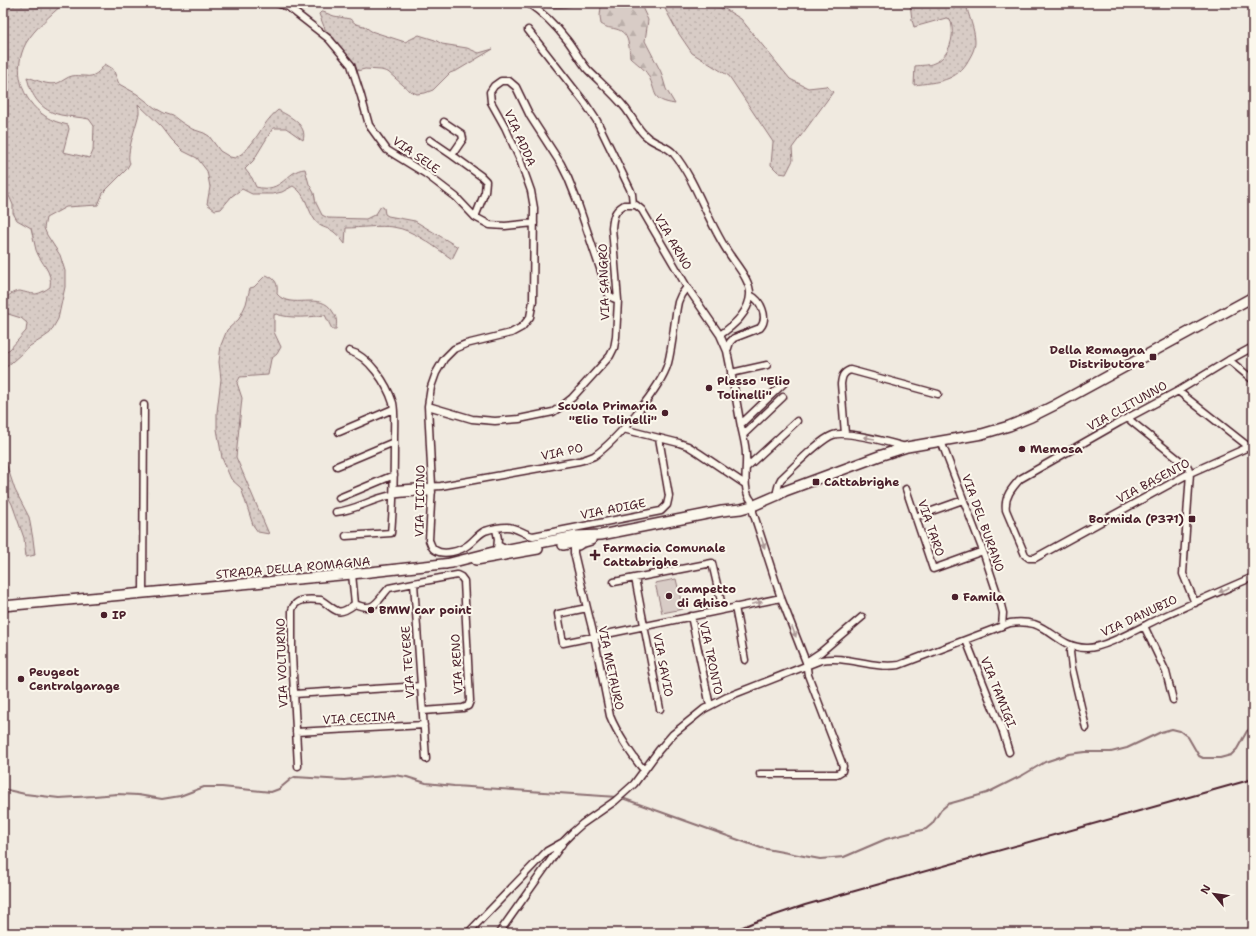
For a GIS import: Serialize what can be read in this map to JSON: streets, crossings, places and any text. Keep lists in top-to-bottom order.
{
  "streets": {
    "main road": ["STRADA DELLA ROMAGNA"],
    "street": [
      "VIA ADDA",
      "VIA SELE",
      "VIA ARNO",
      "VIA SANGRO",
      "VIA CLITUNNO",
      "VIA PO",
      "VIA BASENTO",
      "VIA TICINO",
      "VIA ADIGE",
      "VIA DEL BURANO",
      "VIA TARO",
      "VIA DANUBIO",
      "VIA TRONTO",
      "VIA TEVERE",
      "VIA VOLTURNO",
      "VIA RENO",
      "VIA SAVIO",
      "VIA METAURO",
      "VIA TAMIGI",
      "VIA CECINA"
    ]
  },
  "crossings": [
    ["VIA ADDA", "VIA SELE"],
    ["VIA ADDA", "VIA SANGRO"],
    ["VIA ADDA", "VIA TICINO"],
    ["VIA ARNO", "VIA SANGRO"],
    ["VIA ARNO", "VIA PO"],
    ["VIA SANGRO", "VIA TICINO"],
    ["VIA CLITUNNO", "VIA BASENTO"],
    ["VIA PO", "VIA TICINO"],
    ["VIA TICINO", "VIA ADIGE"],
    ["VIA DEL BURANO", "VIA TARO"],
    ["VIA DEL BURANO", "STRADA DELLA ROMAGNA"],
    ["STRADA DELLA ROMAGNA", "VIA METAURO"],
    ["VIA DANUBIO", "VIA TAMIGI"],
    ["VIA TEVERE", "VIA RENO"],
    ["VIA TEVERE", "VIA CECINA"],
    ["VIA VOLTURNO", "VIA CECINA"]
  ],
  "places": {
    "transit": ["Della Romagna Distributore", "Cattabrighe", "Bormida (P371)"],
    "other": [
      "Plesso \"Elio Tolinelli\"",
      "Scuola Primaria \"Elio Tolinelli\"",
      "Memosa",
      "campetto di Ghiso",
      "Famila",
      "BMW car point",
      "IP",
      "Peugeot Centralgarage"
    ],
    "health": ["Farmacia Comunale Cattabrighe"]
  },
  "north": "top left"
}
